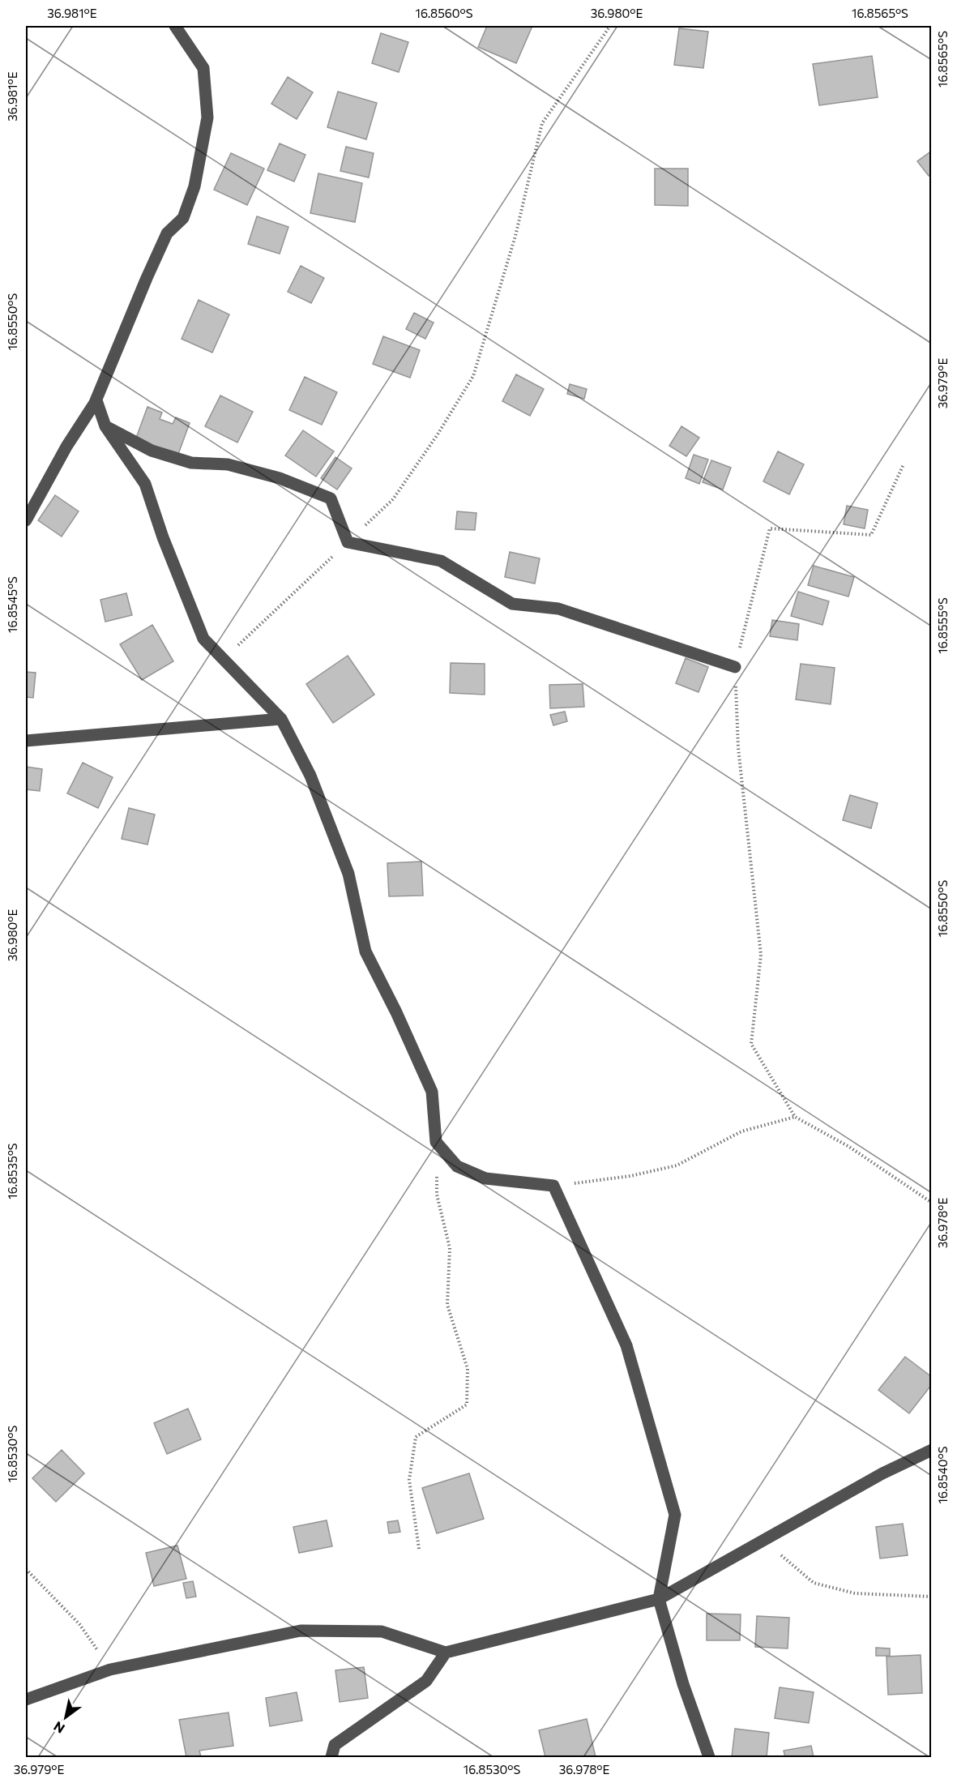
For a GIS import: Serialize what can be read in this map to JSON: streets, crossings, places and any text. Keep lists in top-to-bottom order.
{
  "north": "bottom left",
  "coordinates": [
    "36.981°E",
    "16.8560°S",
    "36.980°E",
    "16.8565°S",
    "16.8550°S",
    "36.979°E",
    "16.8545°S",
    "16.8555°S",
    "16.8535°S",
    "36.978°E",
    "16.8530°S",
    "16.8540°S"
  ]
}
